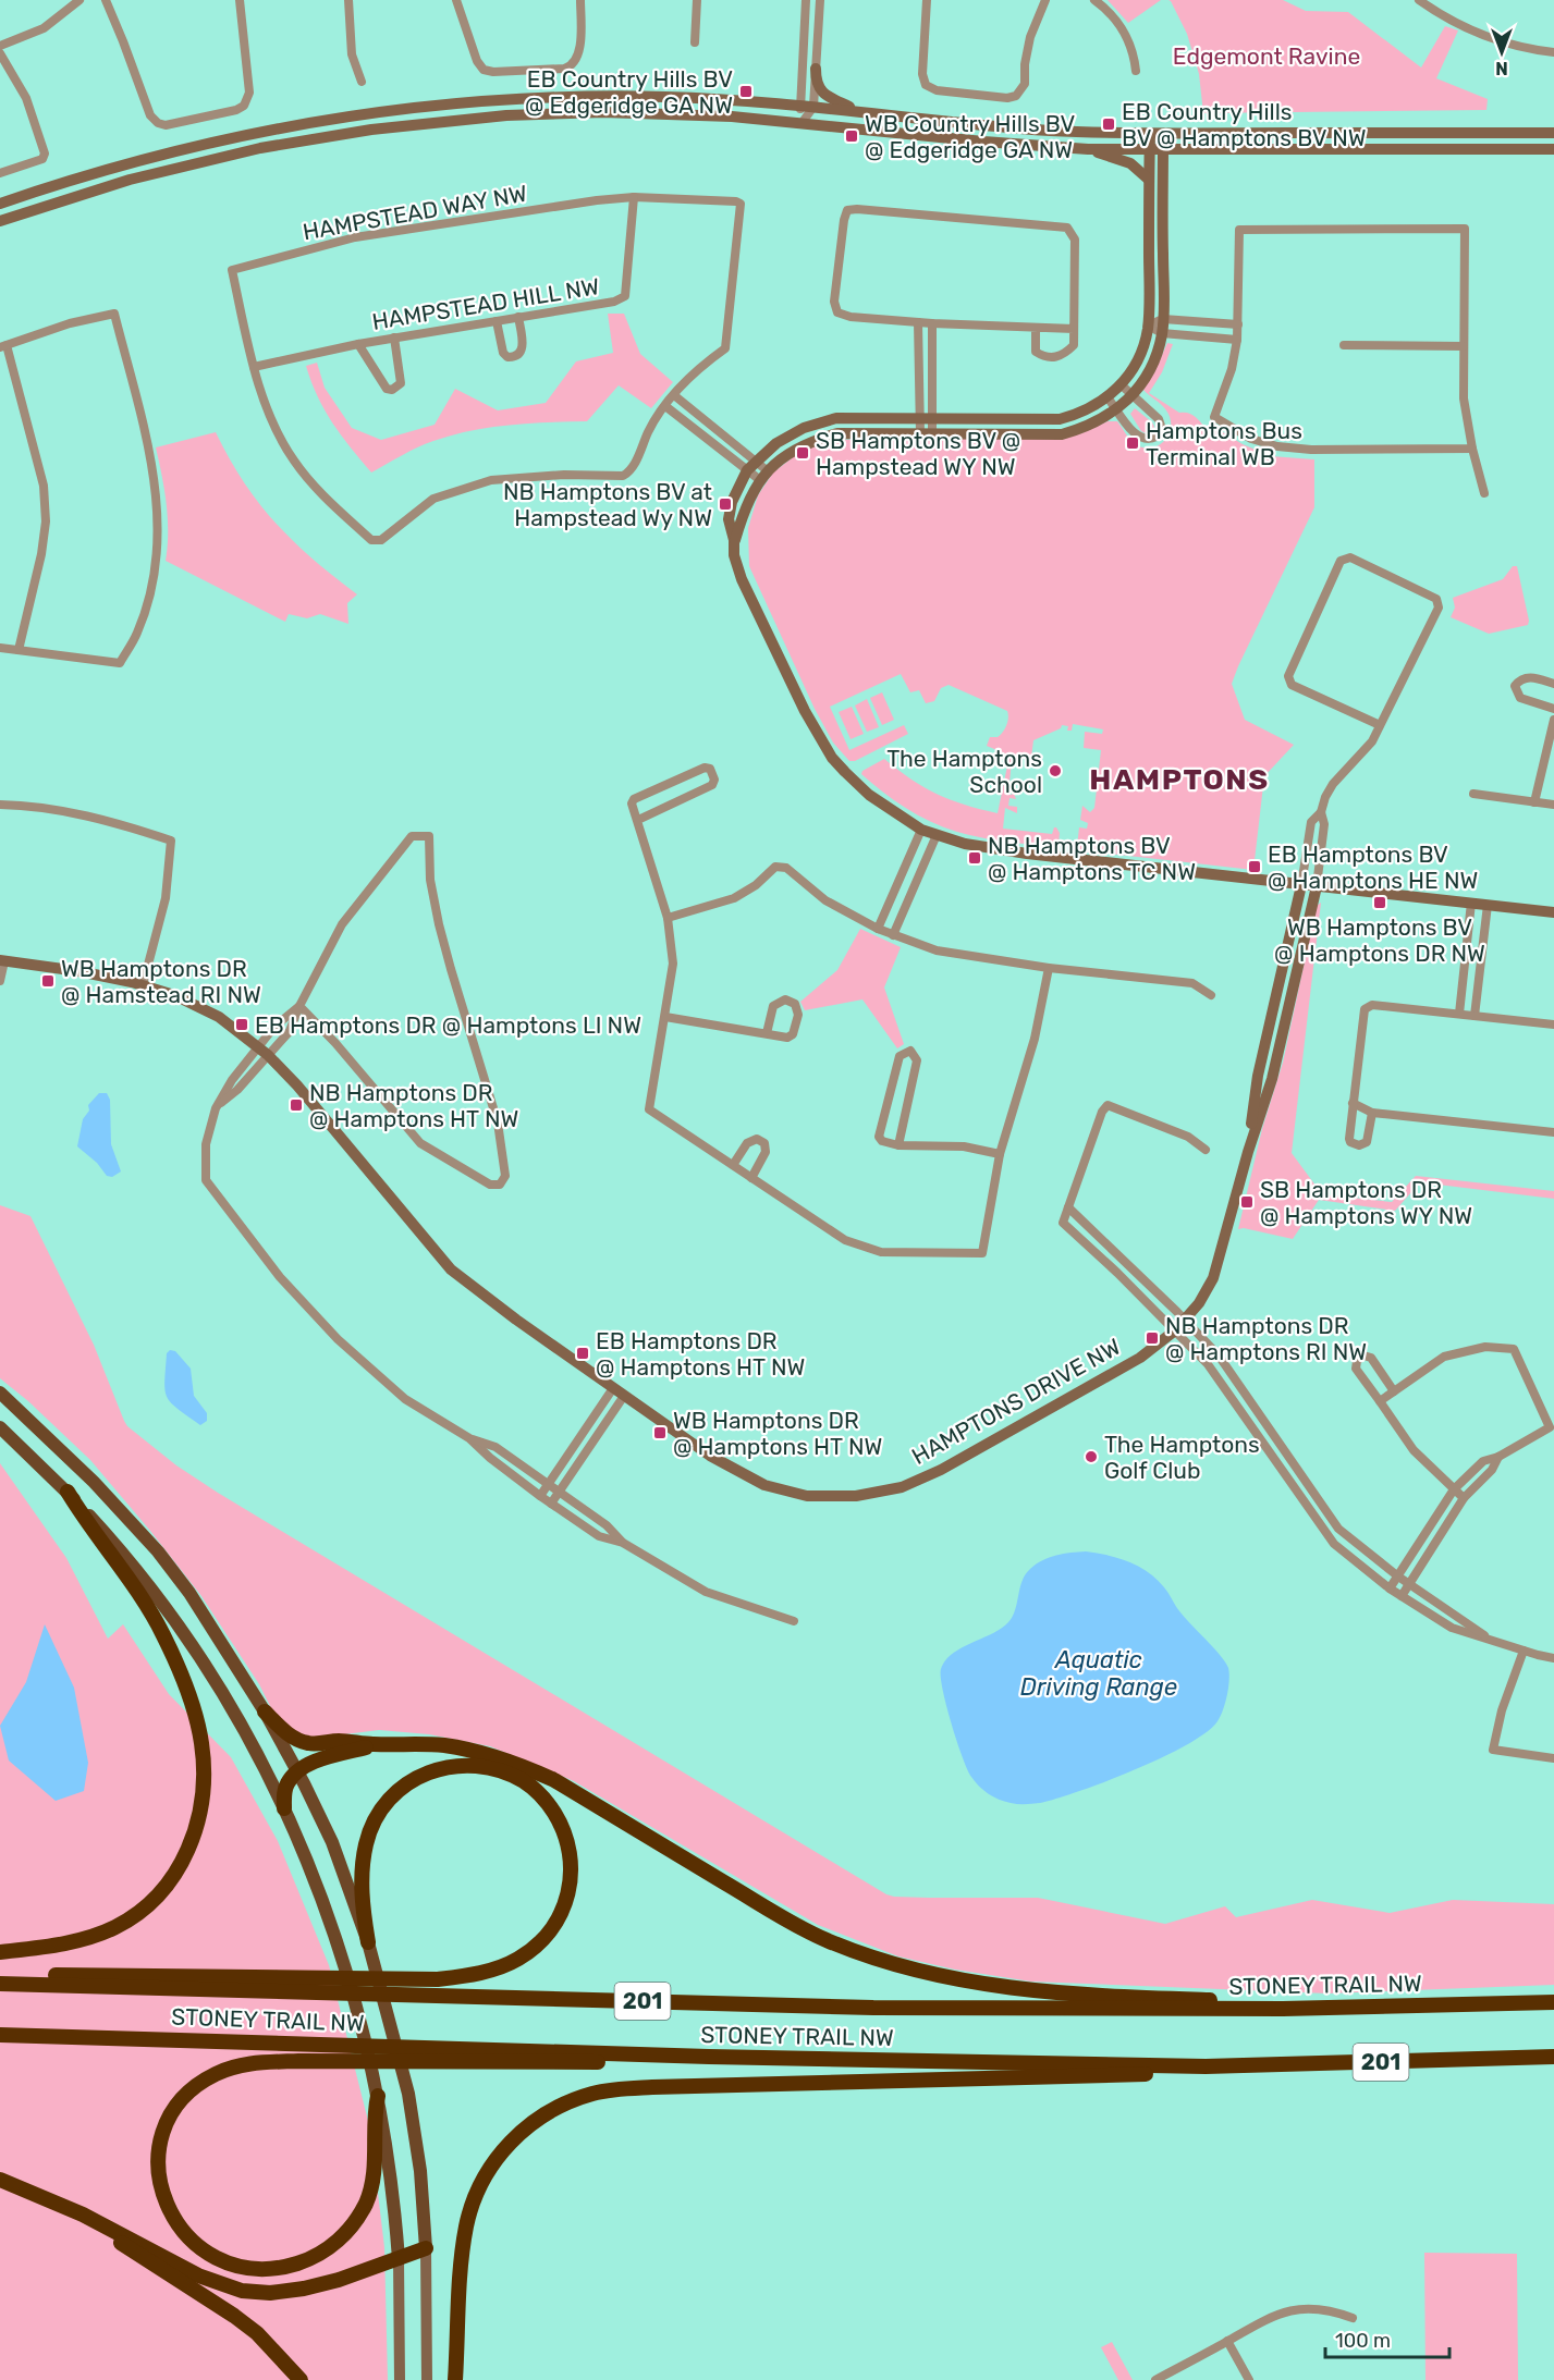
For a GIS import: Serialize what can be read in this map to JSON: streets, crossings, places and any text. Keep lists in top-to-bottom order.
{
  "streets": {
    "highway": ["STONEY TRAIL NW", "201"],
    "street": ["HAMPSTEAD WAY NW", "HAMPSTEAD HILL NW", "HAMPTONS DRIVE NW"]
  },
  "crossings": [
    ["HAMPSTEAD WAY NW", "HAMPSTEAD HILL NW"]
  ],
  "districts": ["HAMPTONS"],
  "water": ["Aquatic Driving Range"],
  "parks": ["Edgemont Ravine"],
  "places": {
    "transit": [
      "EB Country Hills BV @ Edgeridge GA NW",
      "EB Country Hills BV @ Hamptons BV NW",
      "WB Country Hills BV @ Edgeridge GA NW",
      "Hamptons Bus Terminal WB",
      "SB Hamptons BV @ Hampstead WY NW",
      "NB Hamptons BV at Hampstead Wy NW",
      "NB Hamptons BV @ Hamptons TC NW",
      "EB Hamptons BV @ Hamptons HE NW",
      "WB Hamptons BV @ Hamptons DR NW",
      "WB Hamptons DR @ Hamstead RI NW",
      "EB Hamptons DR @ Hamptons LI NW",
      "NB Hamptons DR @ Hamptons HT NW",
      "SB Hamptons DR @ Hamptons WY NW",
      "NB Hamptons DR @ Hamptons RI NW",
      "EB Hamptons DR @ Hamptons HT NW",
      "WB Hamptons DR @ Hamptons HT NW"
    ],
    "other": ["The Hamptons School", "The Hamptons Golf Club"]
  },
  "scale_bar": "100 m",
  "north": "bottom"
}
